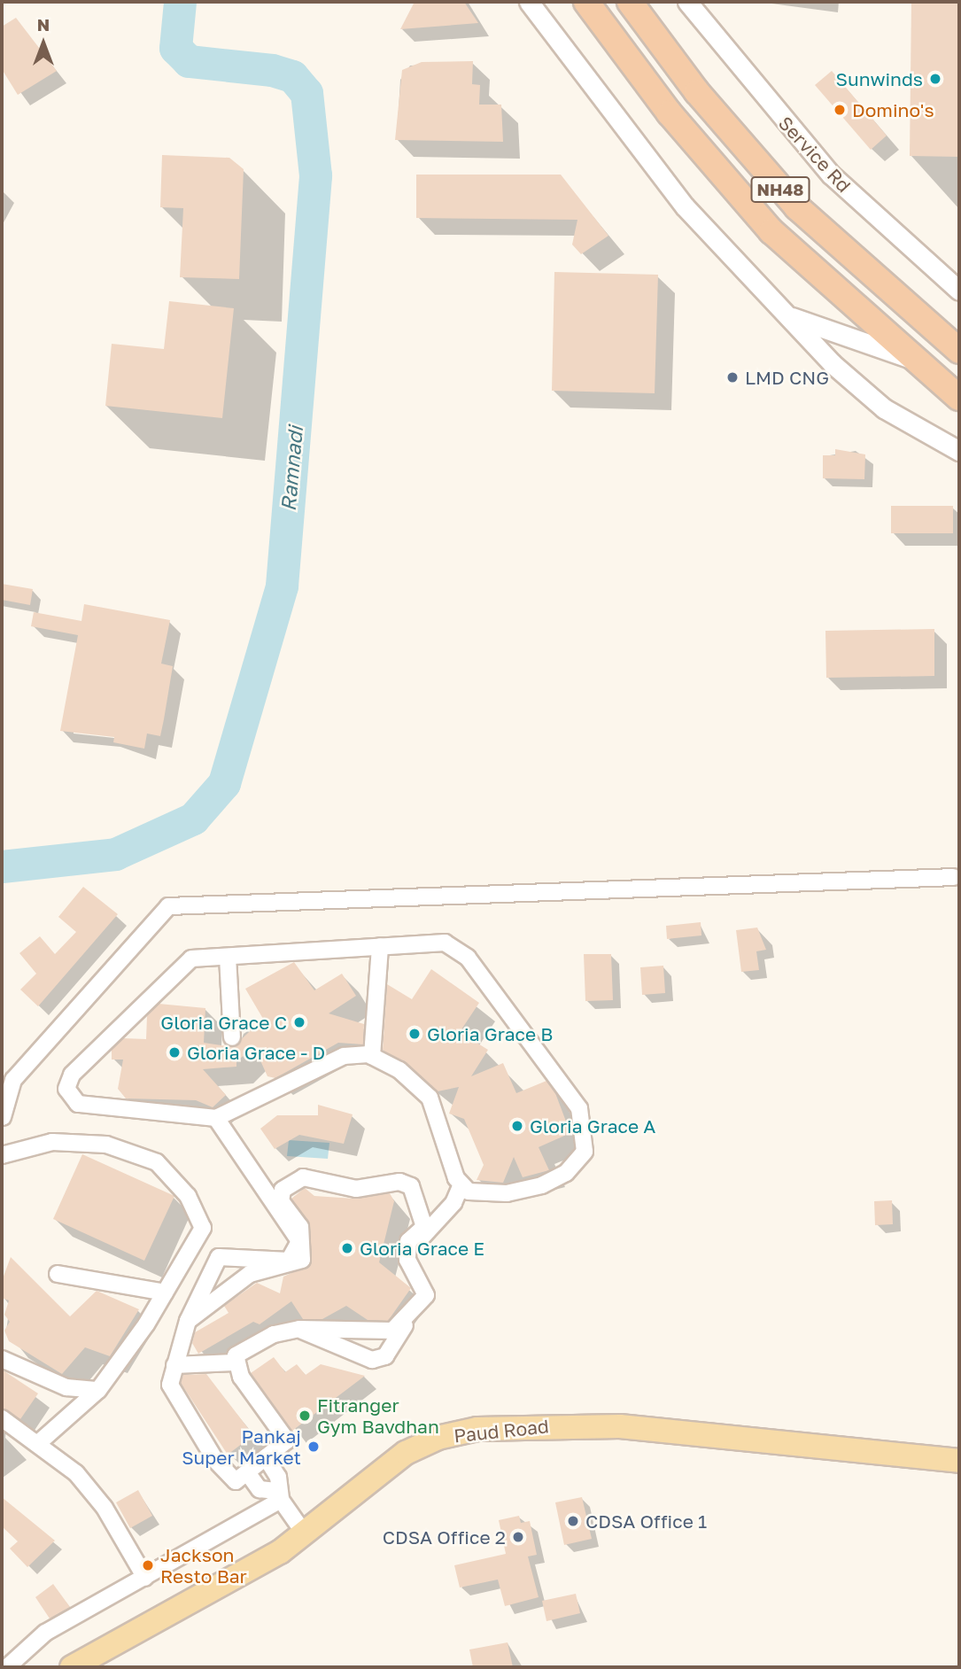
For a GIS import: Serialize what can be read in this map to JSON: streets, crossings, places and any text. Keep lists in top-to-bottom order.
{
  "streets": {
    "highway": ["NH48"],
    "main road": ["Paud Road"],
    "street": ["Service Rd"]
  },
  "water": ["Ramnadi"],
  "places": [
    "Sunwinds",
    "Domino's",
    "LMD CNG",
    "Gloria Grace C",
    "Gloria Grace B",
    "Gloria Grace - D",
    "Gloria Grace A",
    "Gloria Grace E",
    "Fitranger Gym Bavdhan",
    "Pankaj Super Market",
    "CDSA Office 1",
    "CDSA Office 2",
    "Jackson Resto Bar"
  ],
  "north": "top"
}
